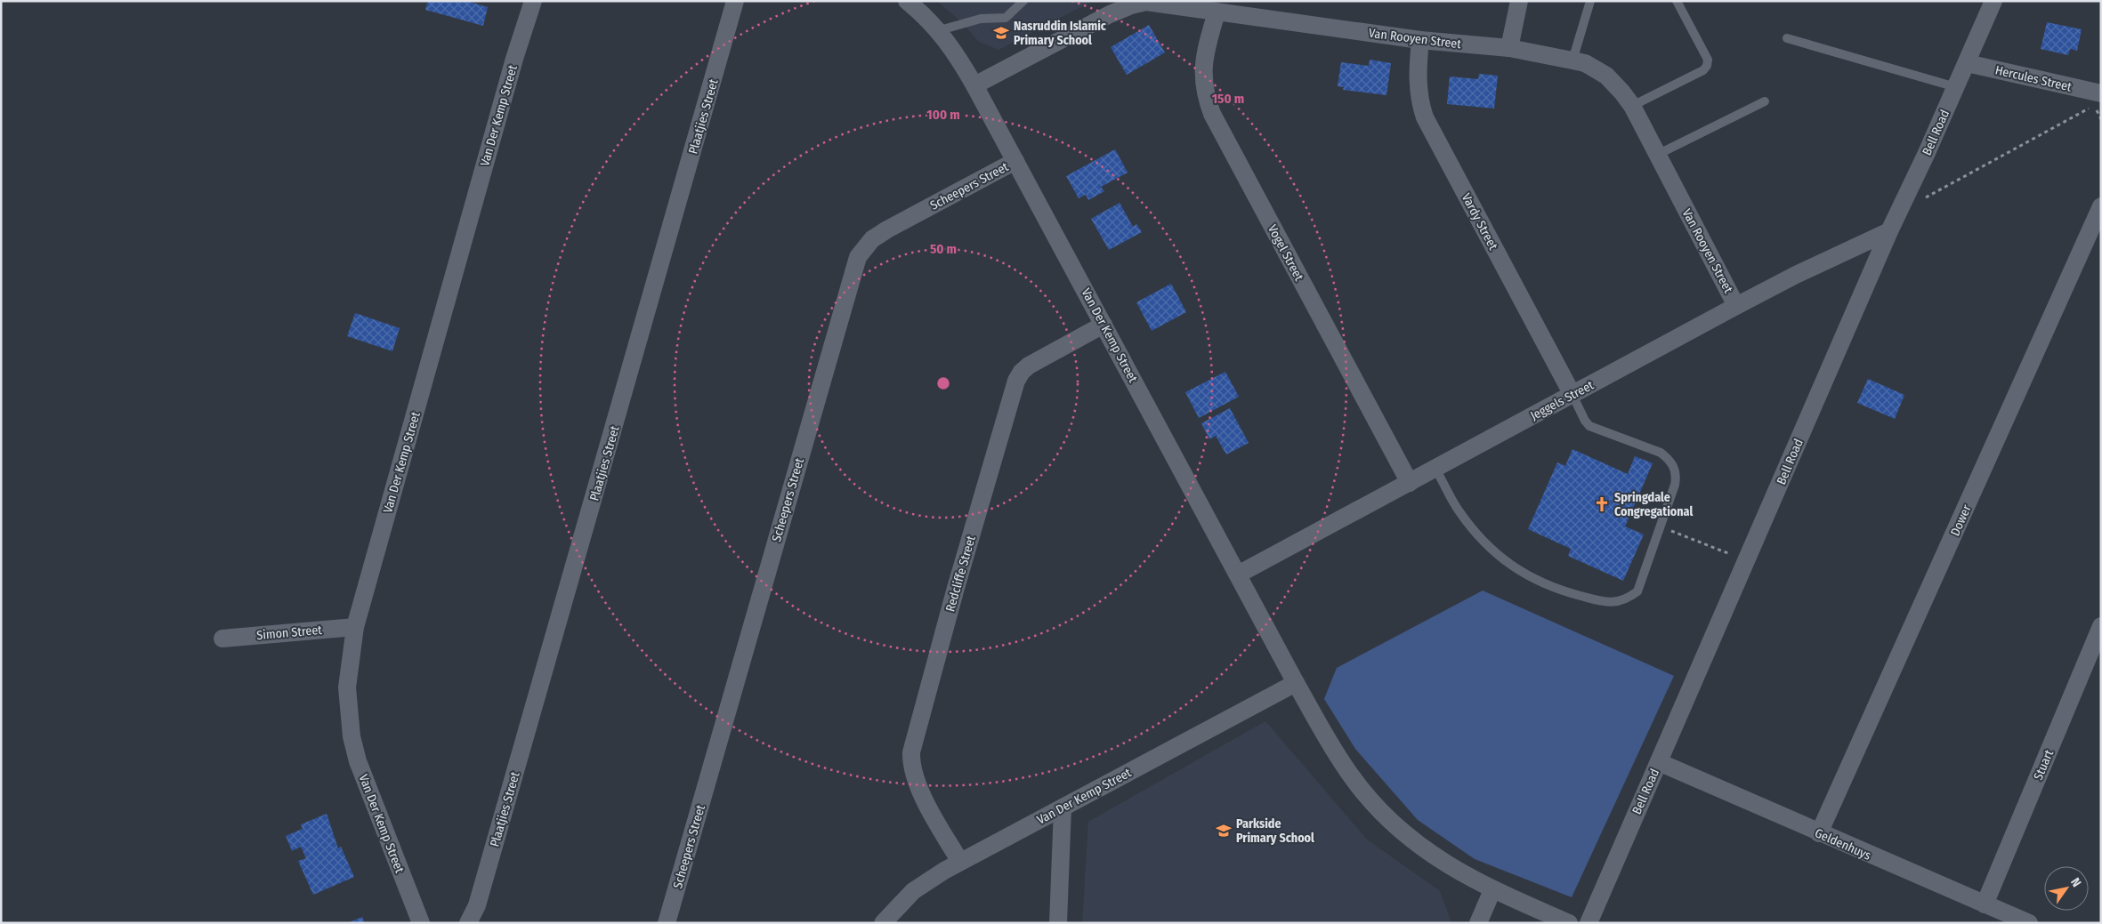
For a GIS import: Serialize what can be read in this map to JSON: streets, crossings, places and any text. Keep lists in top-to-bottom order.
{
  "streets": {
    "street": [
      "Van Rooyen Street",
      "Hercules Street",
      "Van Der Kemp Street",
      "Plaatjies Street",
      "Bell Road",
      "Scheepers Street",
      "Vardy Street",
      "Vogel Street",
      "Jeggels Street",
      "Dower",
      "Redcliffe Street",
      "Simon Street",
      "Stuart",
      "Geldenhuys"
    ]
  },
  "crossings": [
    ["Van Rooyen Street", "Van Der Kemp Street"],
    ["Van Rooyen Street", "Vardy Street"],
    ["Van Rooyen Street", "Vogel Street"],
    ["Van Rooyen Street", "Jeggels Street"],
    ["Hercules Street", "Bell Road"],
    ["Van Der Kemp Street", "Scheepers Street"],
    ["Van Der Kemp Street", "Jeggels Street"],
    ["Van Der Kemp Street", "Redcliffe Street"],
    ["Van Der Kemp Street", "Simon Street"],
    ["Bell Road", "Jeggels Street"],
    ["Bell Road", "Geldenhuys"],
    ["Vardy Street", "Jeggels Street"],
    ["Vogel Street", "Jeggels Street"],
    ["Dower", "Geldenhuys"],
    ["Stuart", "Geldenhuys"]
  ],
  "places": {
    "school or university": ["Nasruddin Islamic Primary School", "Parkside Primary School"],
    "church": ["Springdale Congregational"]
  },
  "north": "top right",
  "rings": ["150 m", "100 m", "50 m"]
}
